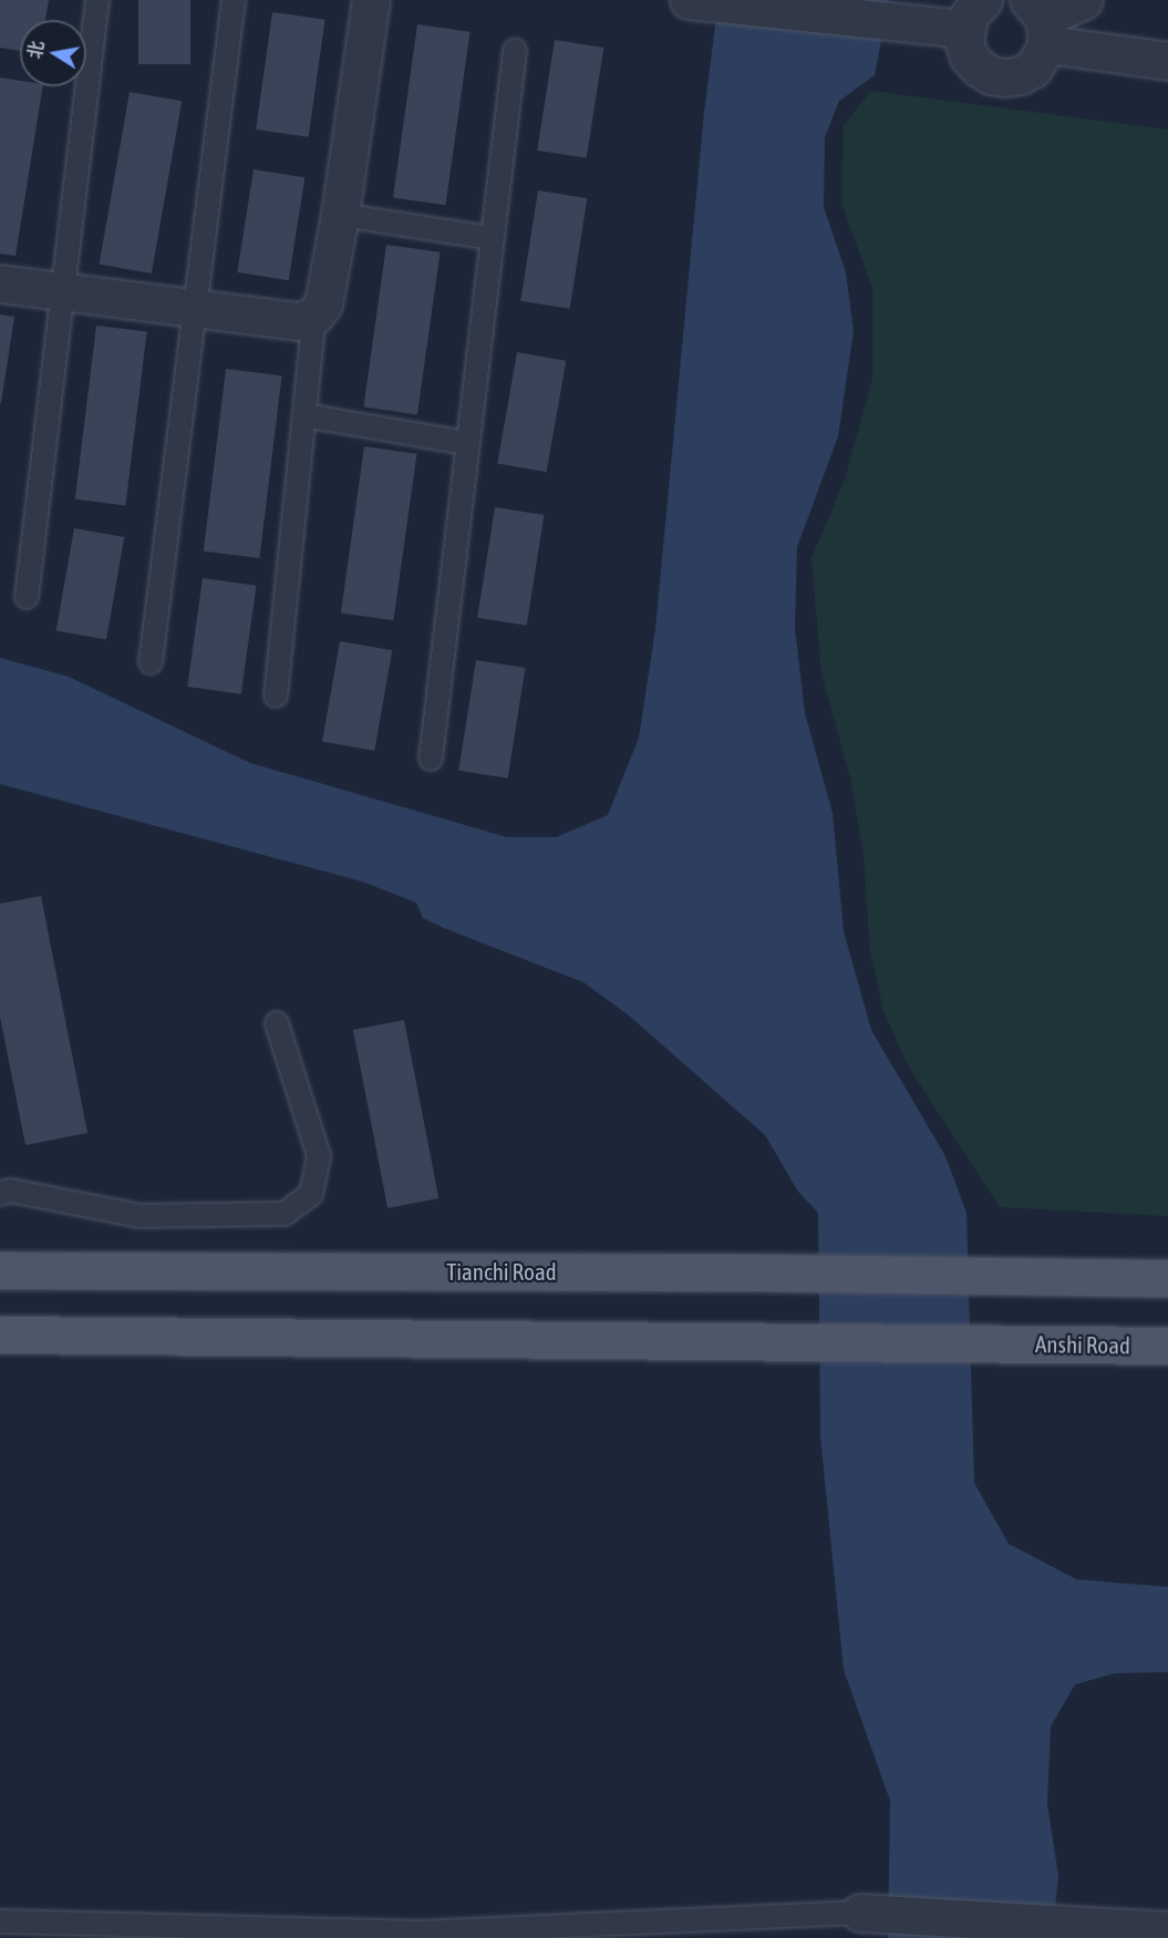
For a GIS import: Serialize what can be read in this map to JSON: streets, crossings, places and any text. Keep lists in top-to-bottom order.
{
  "streets": {
    "main road": ["Tianchi Road", "Anshi Road"]
  },
  "north": "left"
}
